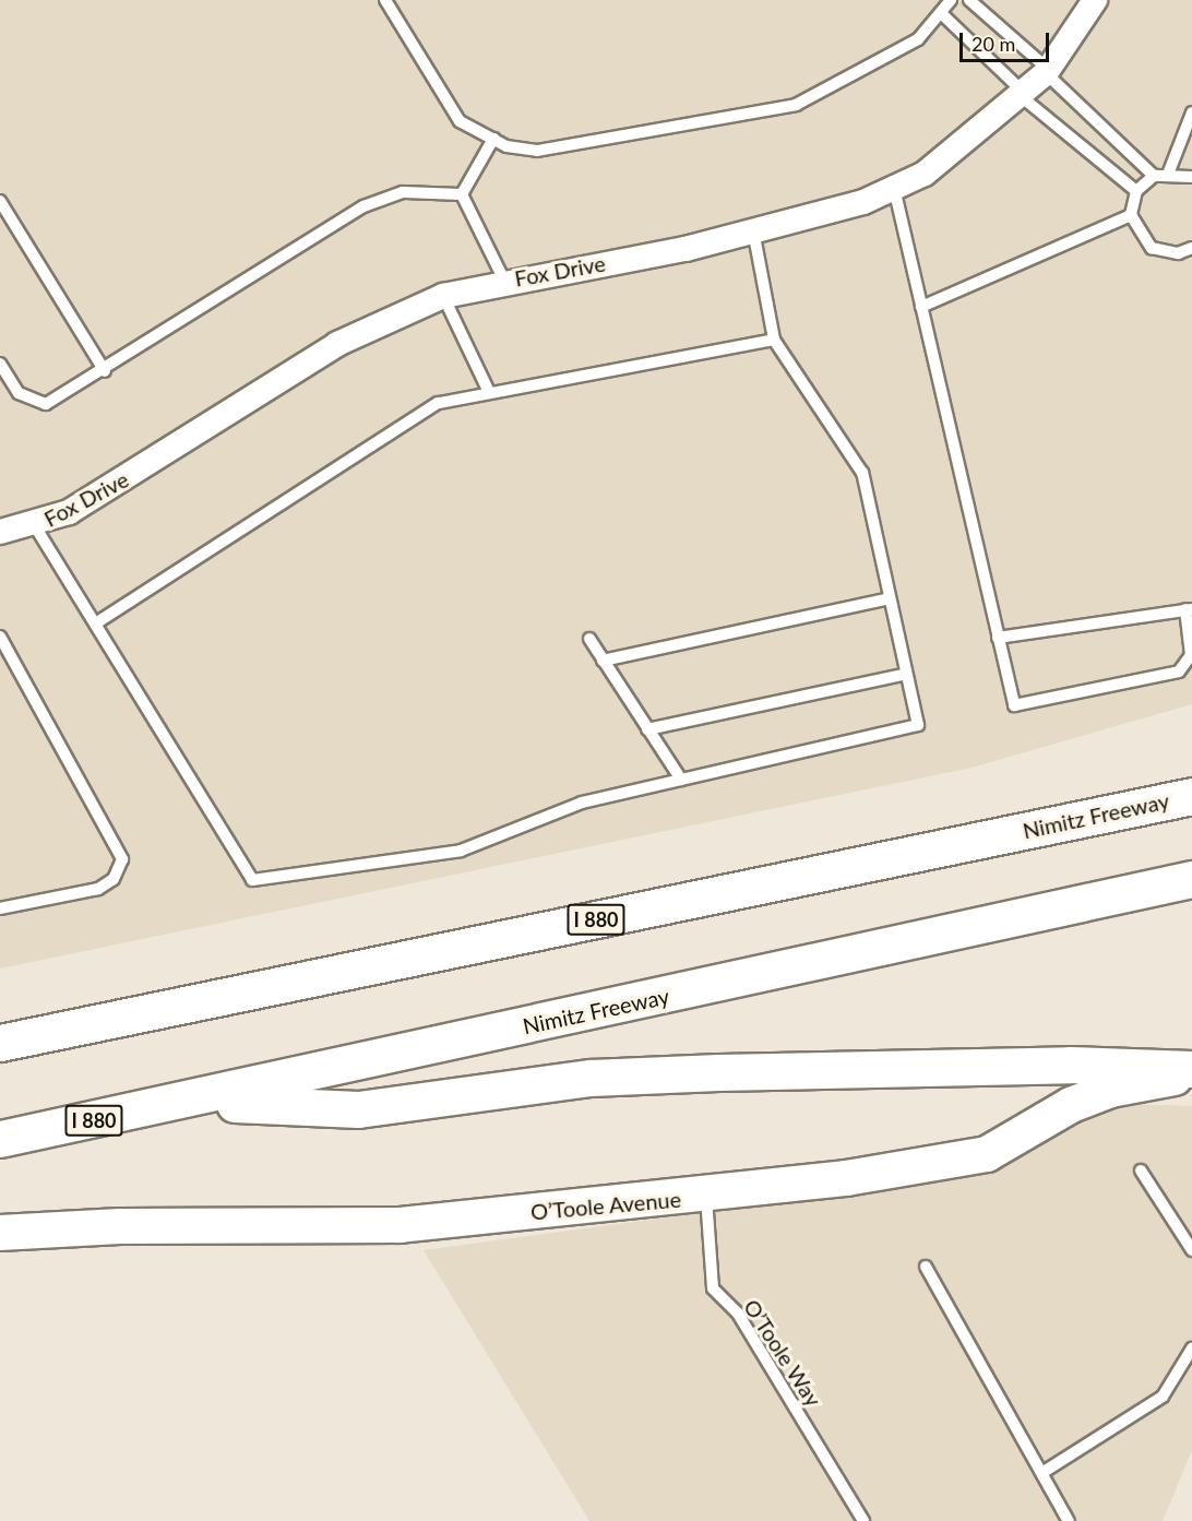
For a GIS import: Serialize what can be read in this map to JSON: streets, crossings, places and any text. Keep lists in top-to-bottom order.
{
  "streets": {
    "highway": ["Nimitz Freeway", "I 880"],
    "street": ["Fox Drive", "O’Toole Avenue"],
    "lane": ["O’Toole Way"]
  },
  "crossings": [
    ["O’Toole Avenue", "O’Toole Way"]
  ],
  "scale_bar": "20 m"
}
